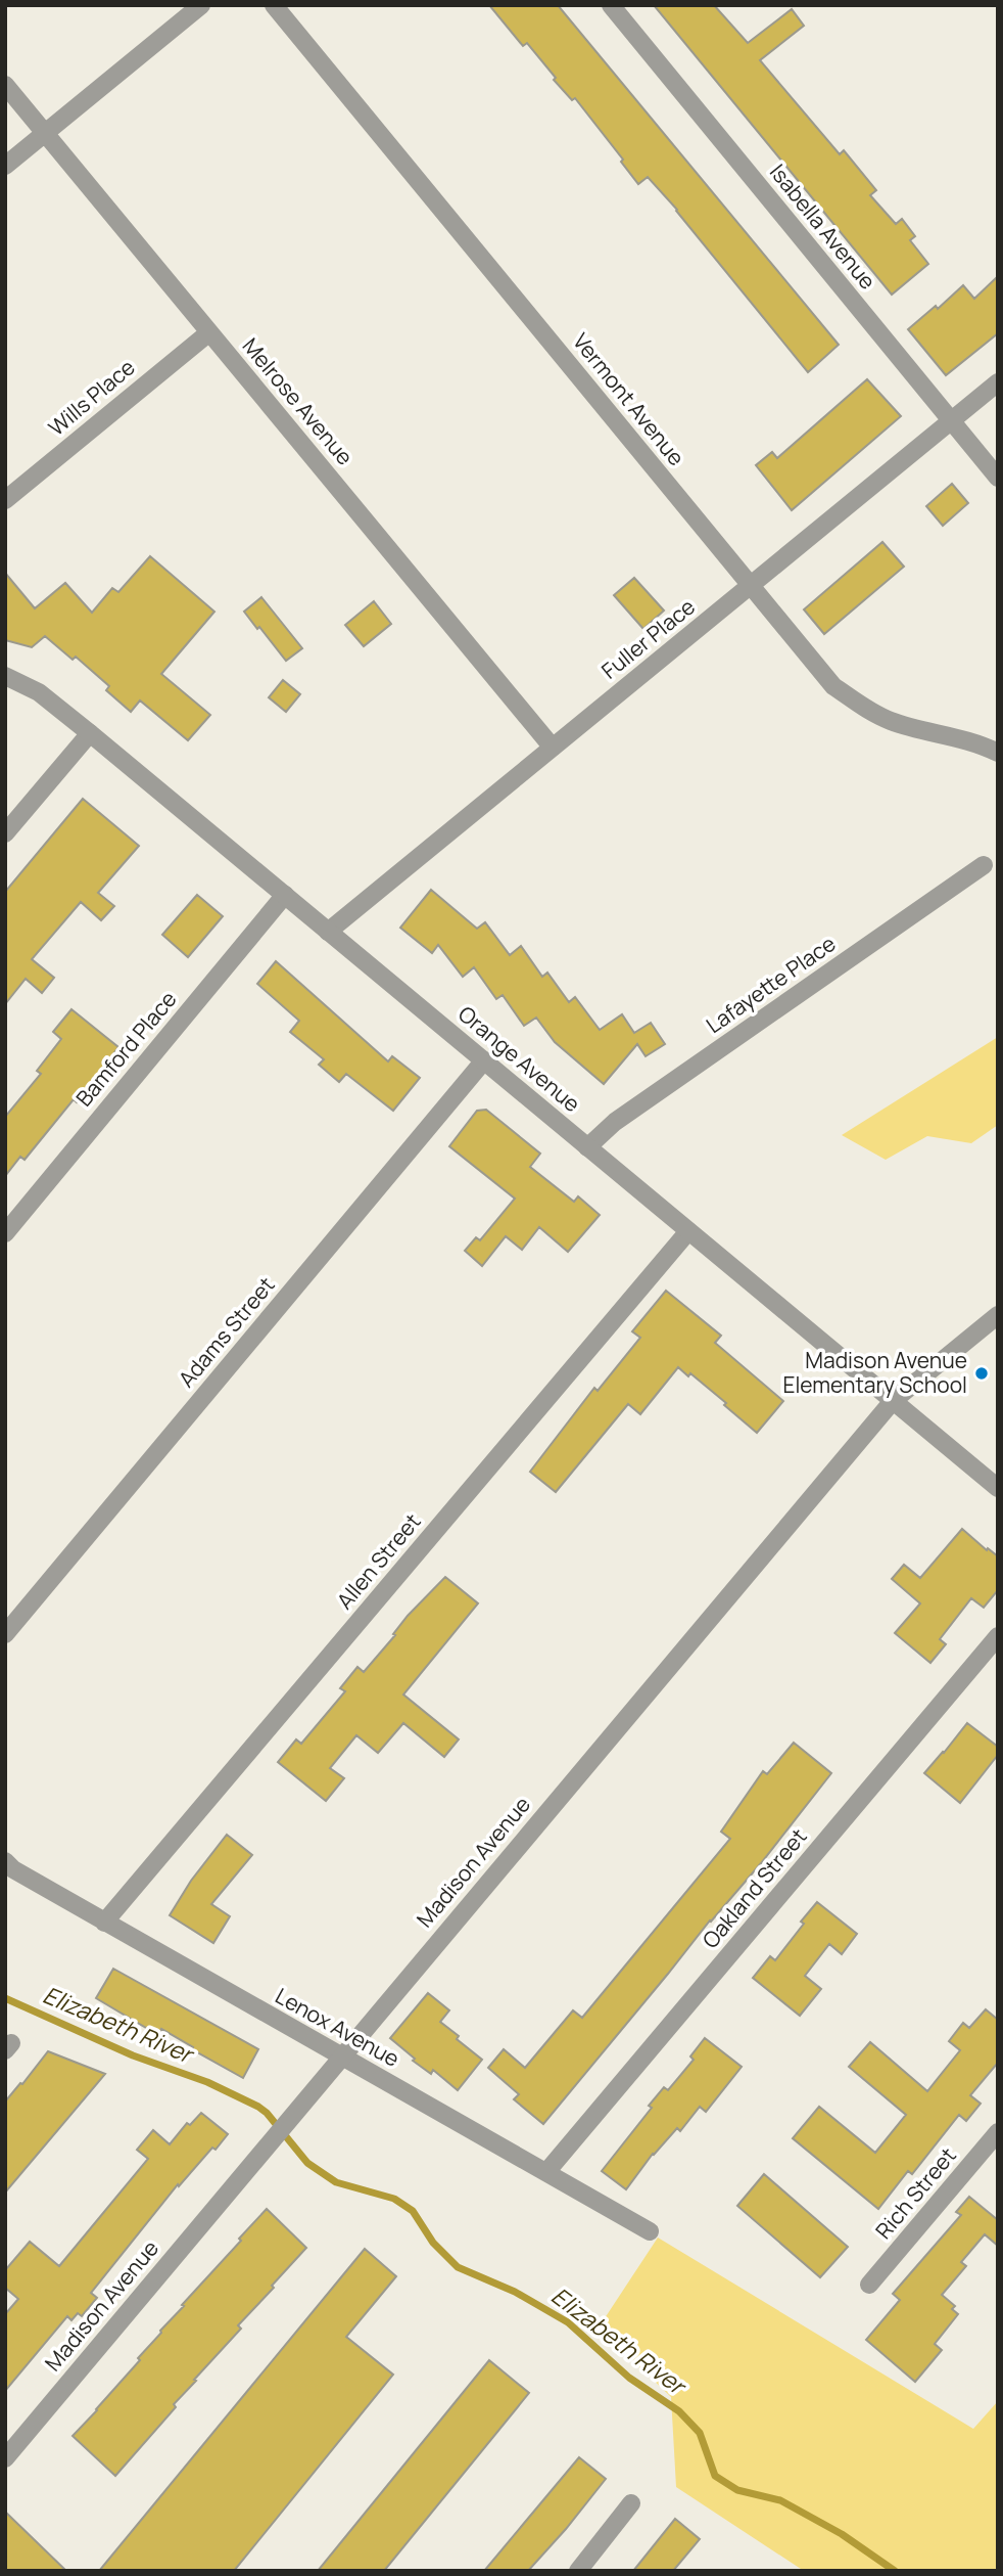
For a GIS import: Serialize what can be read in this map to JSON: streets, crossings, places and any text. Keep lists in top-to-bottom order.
{
  "streets": {
    "street": [
      "Isabella Avenue",
      "Wills Place",
      "Vermont Avenue",
      "Melrose Avenue",
      "Fuller Place",
      "Lafayette Place",
      "Bamford Place",
      "Orange Avenue",
      "Adams Street",
      "Allen Street",
      "Madison Avenue",
      "Oakland Street",
      "Lenox Avenue",
      "Rich Street"
    ]
  },
  "crossings": [
    ["Isabella Avenue", "Fuller Place"],
    ["Wills Place", "Melrose Avenue"],
    ["Vermont Avenue", "Fuller Place"],
    ["Melrose Avenue", "Fuller Place"],
    ["Fuller Place", "Orange Avenue"],
    ["Lafayette Place", "Orange Avenue"],
    ["Bamford Place", "Orange Avenue"],
    ["Orange Avenue", "Adams Street"],
    ["Orange Avenue", "Allen Street"],
    ["Orange Avenue", "Madison Avenue"],
    ["Allen Street", "Lenox Avenue"],
    ["Madison Avenue", "Lenox Avenue"],
    ["Oakland Street", "Lenox Avenue"]
  ],
  "water": ["Elizabeth River"],
  "places": ["Madison Avenue Elementary School"]
}
